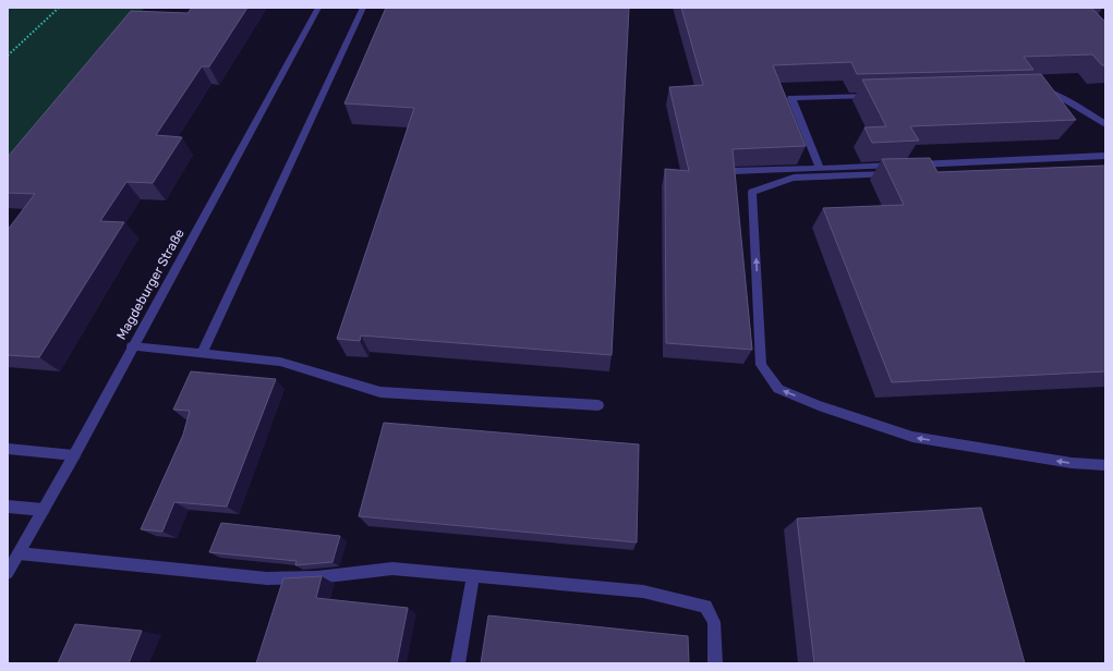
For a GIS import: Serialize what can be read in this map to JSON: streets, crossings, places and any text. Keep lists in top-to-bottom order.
{
  "streets": {
    "street": ["Magdeburger Straße"]
  }
}
